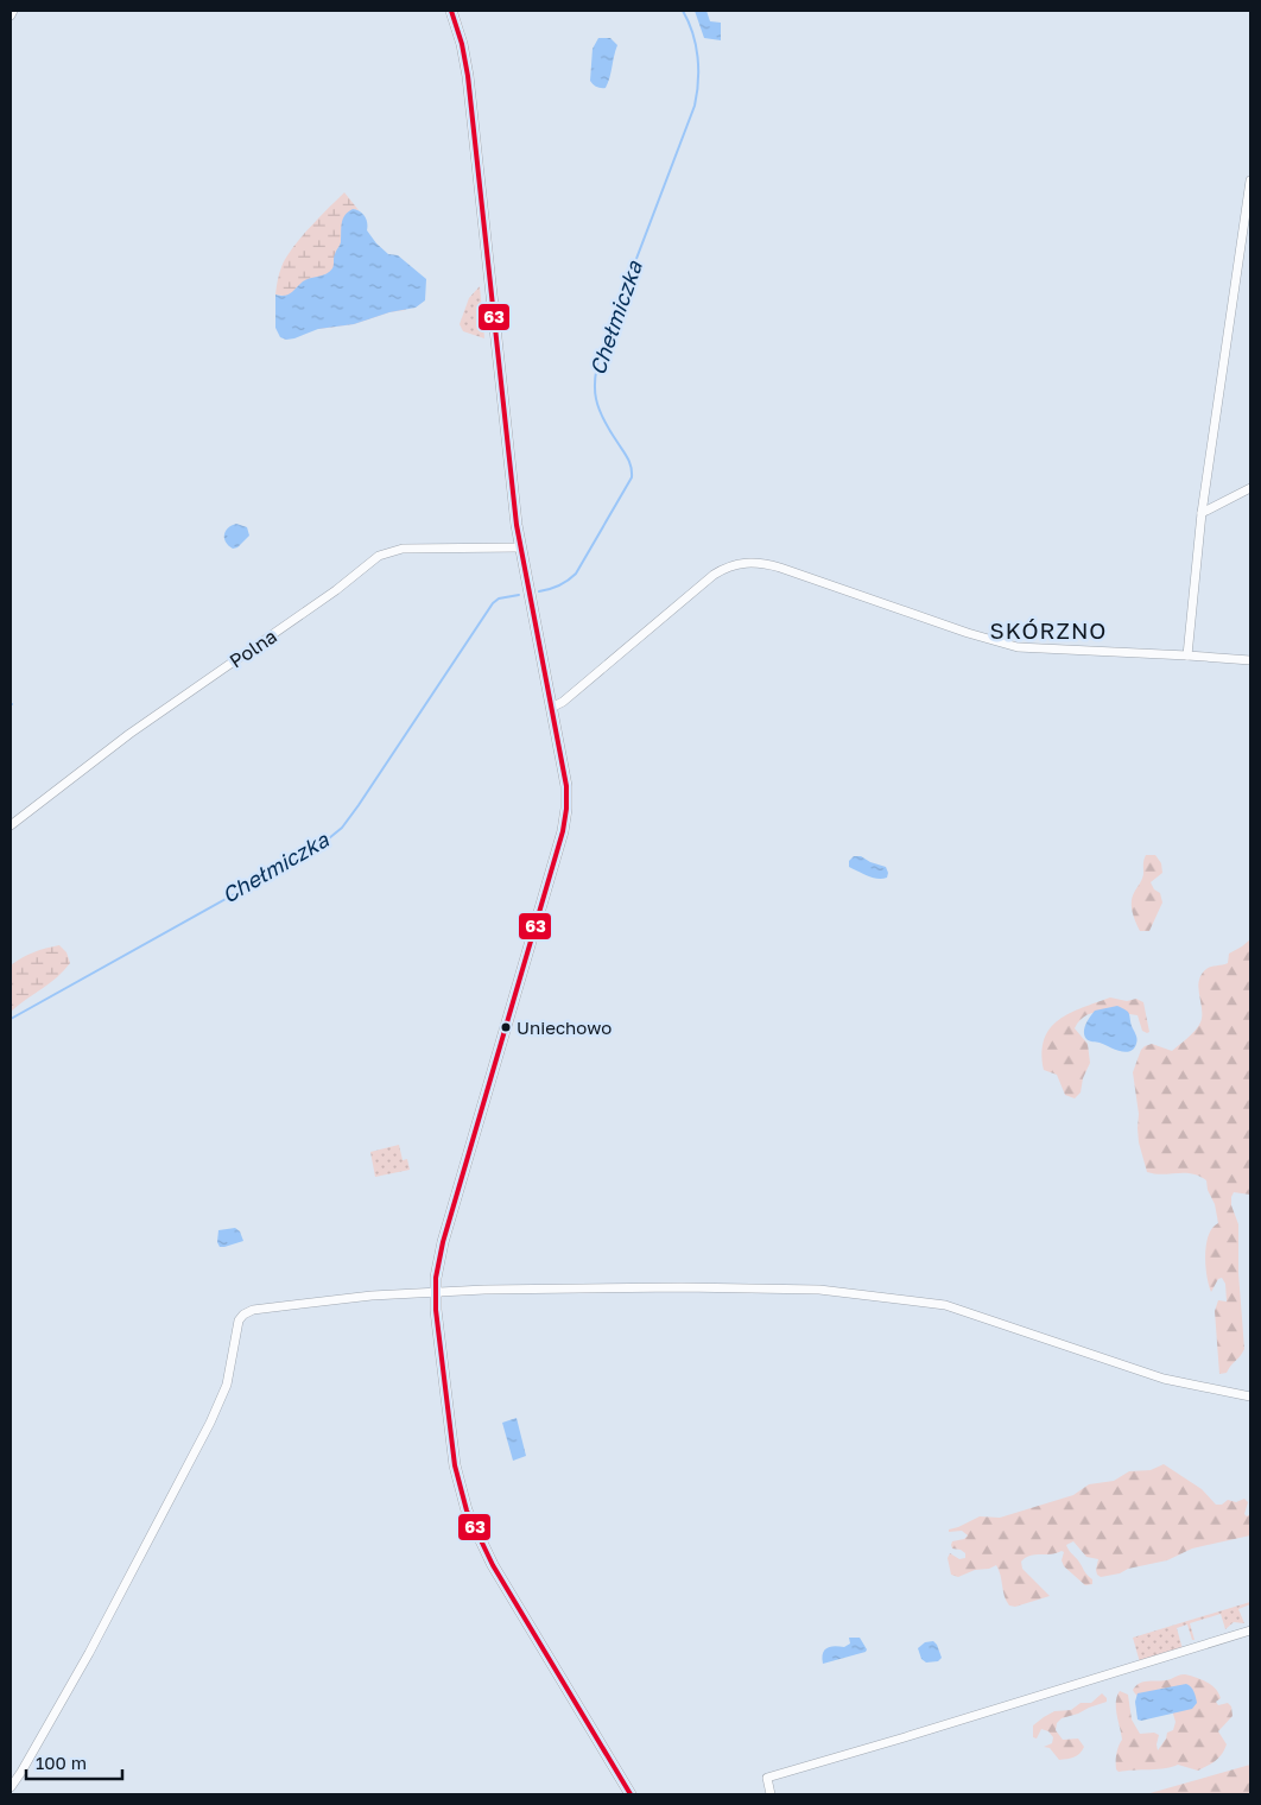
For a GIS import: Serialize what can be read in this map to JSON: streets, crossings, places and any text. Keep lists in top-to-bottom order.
{
  "streets": {
    "street": ["Polna"]
  },
  "districts": ["SKÓRZNO"],
  "water": ["Chełmiczka"],
  "places": ["Uniechowo"],
  "lines": ["transit line 63"],
  "scale_bar": "100 m"
}
